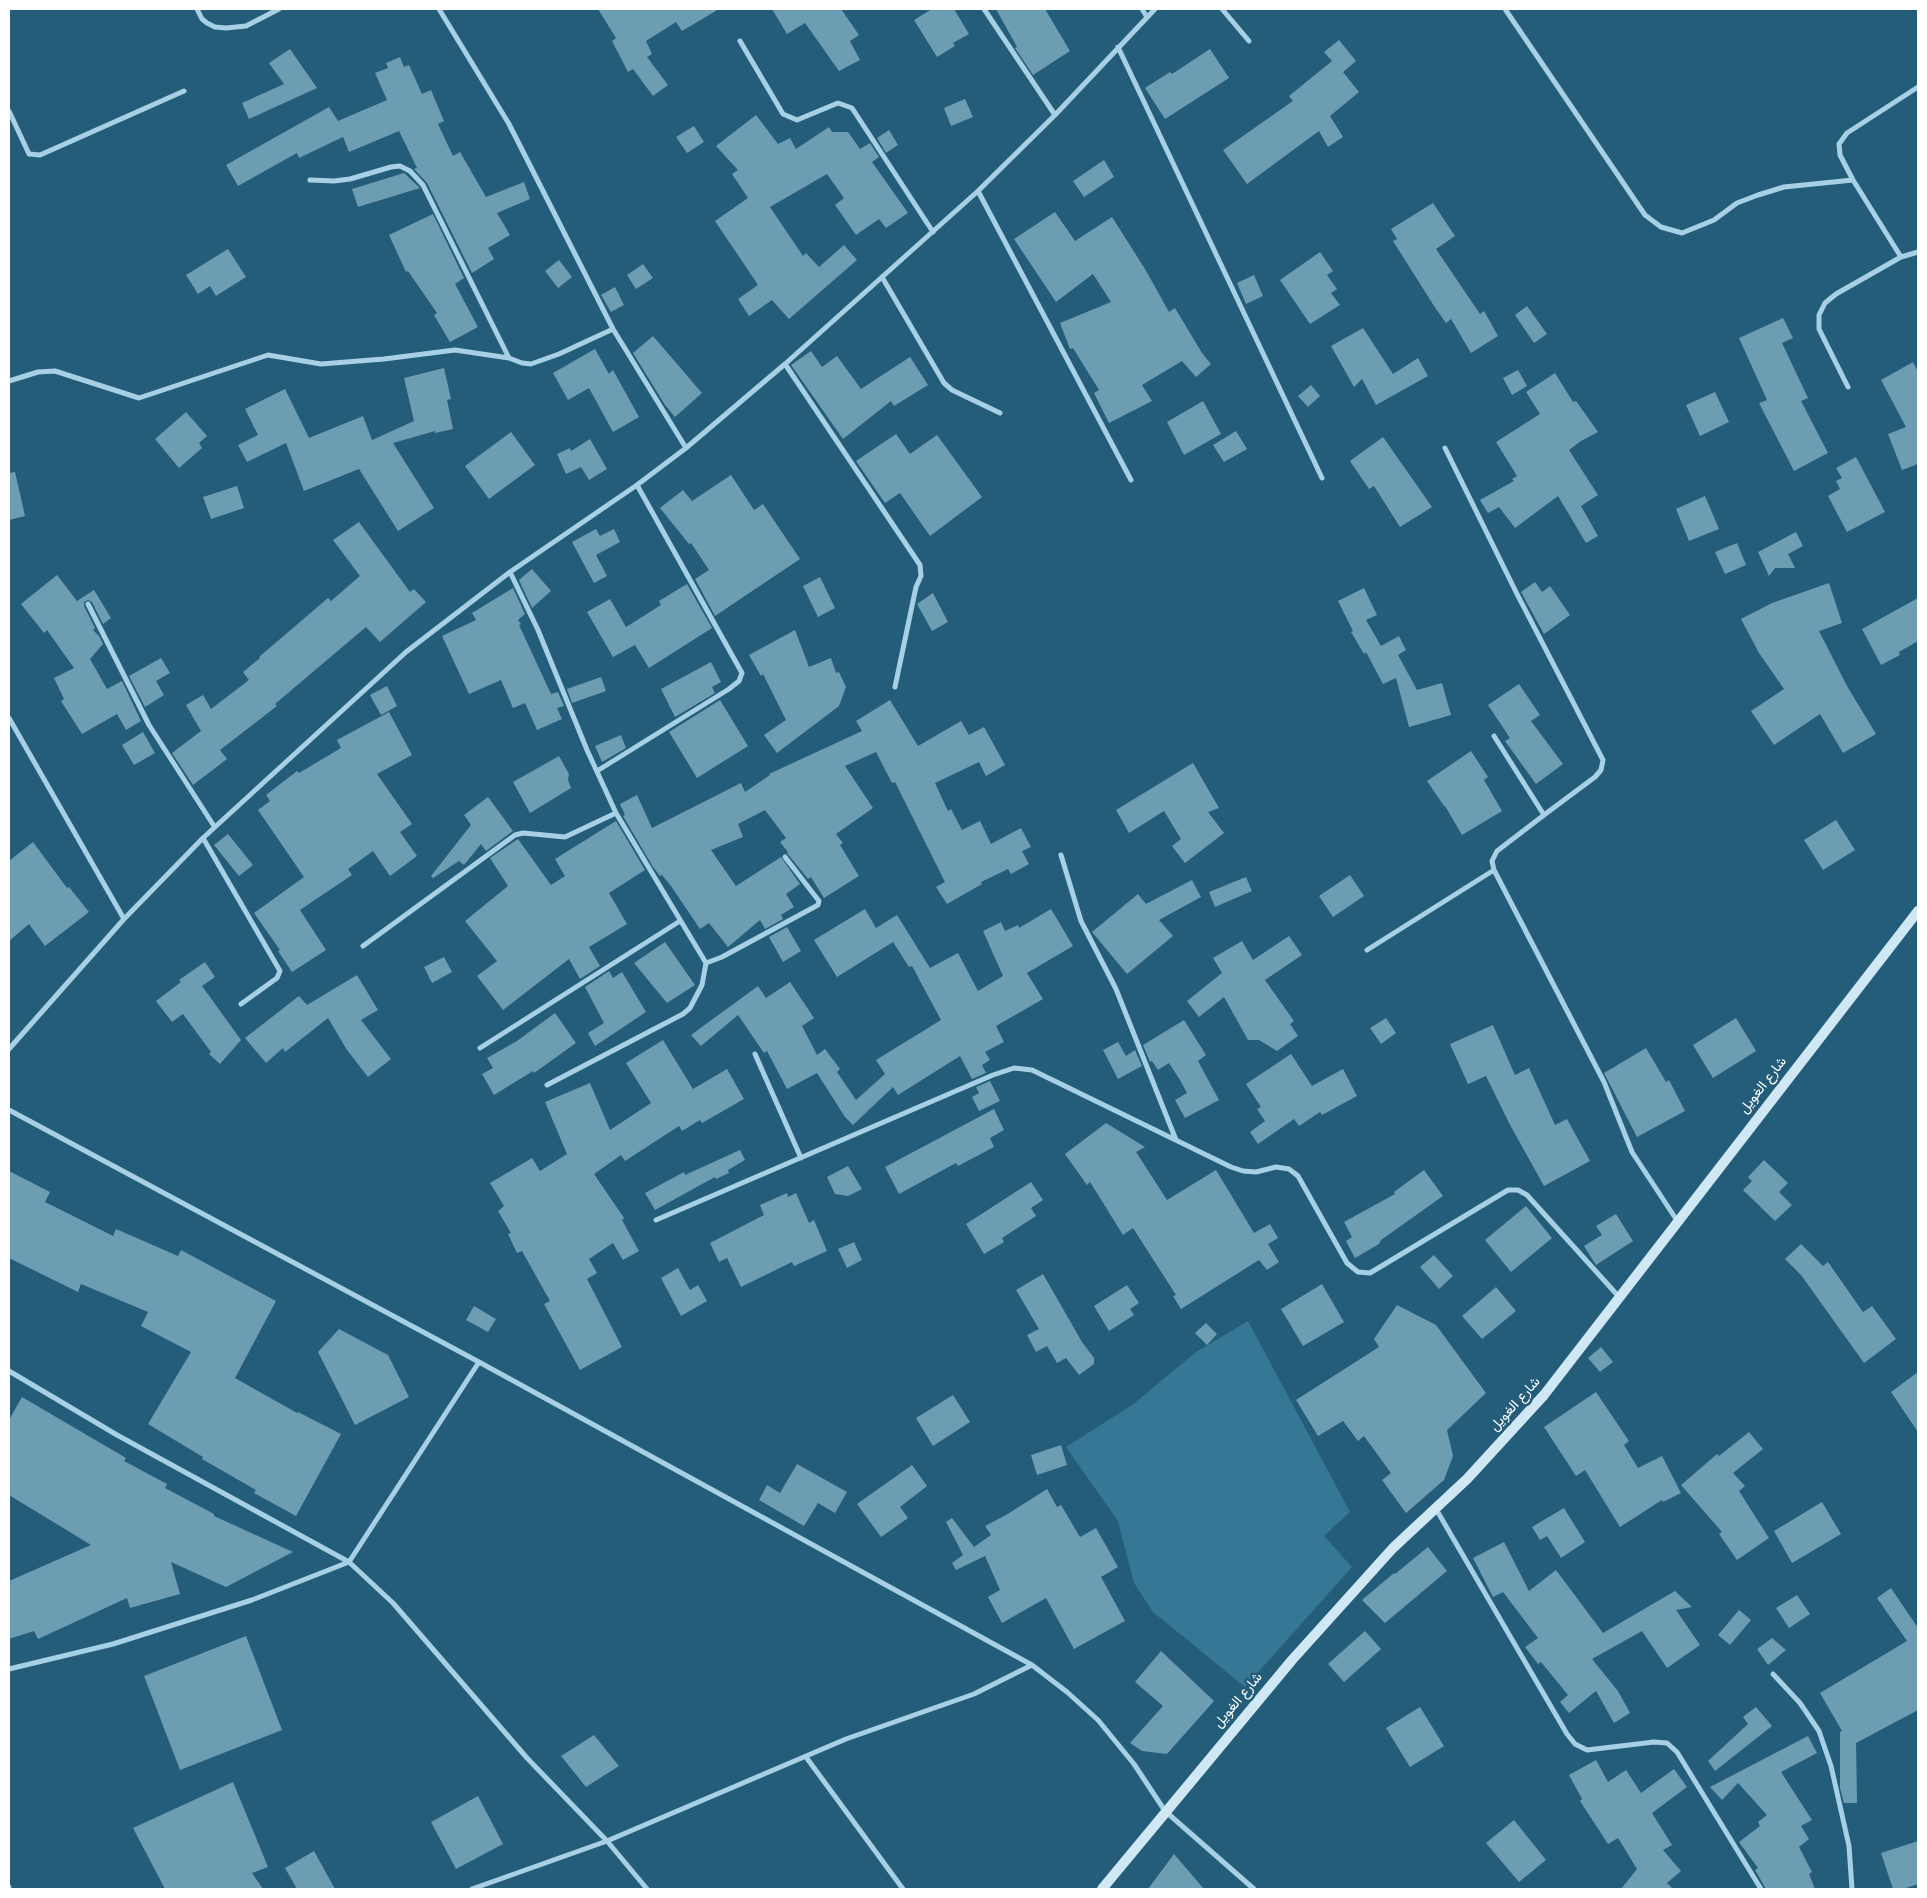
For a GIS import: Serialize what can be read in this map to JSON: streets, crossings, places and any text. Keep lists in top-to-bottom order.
{
  "streets": {
    "street": ["شارع الغويل"]
  }
}
